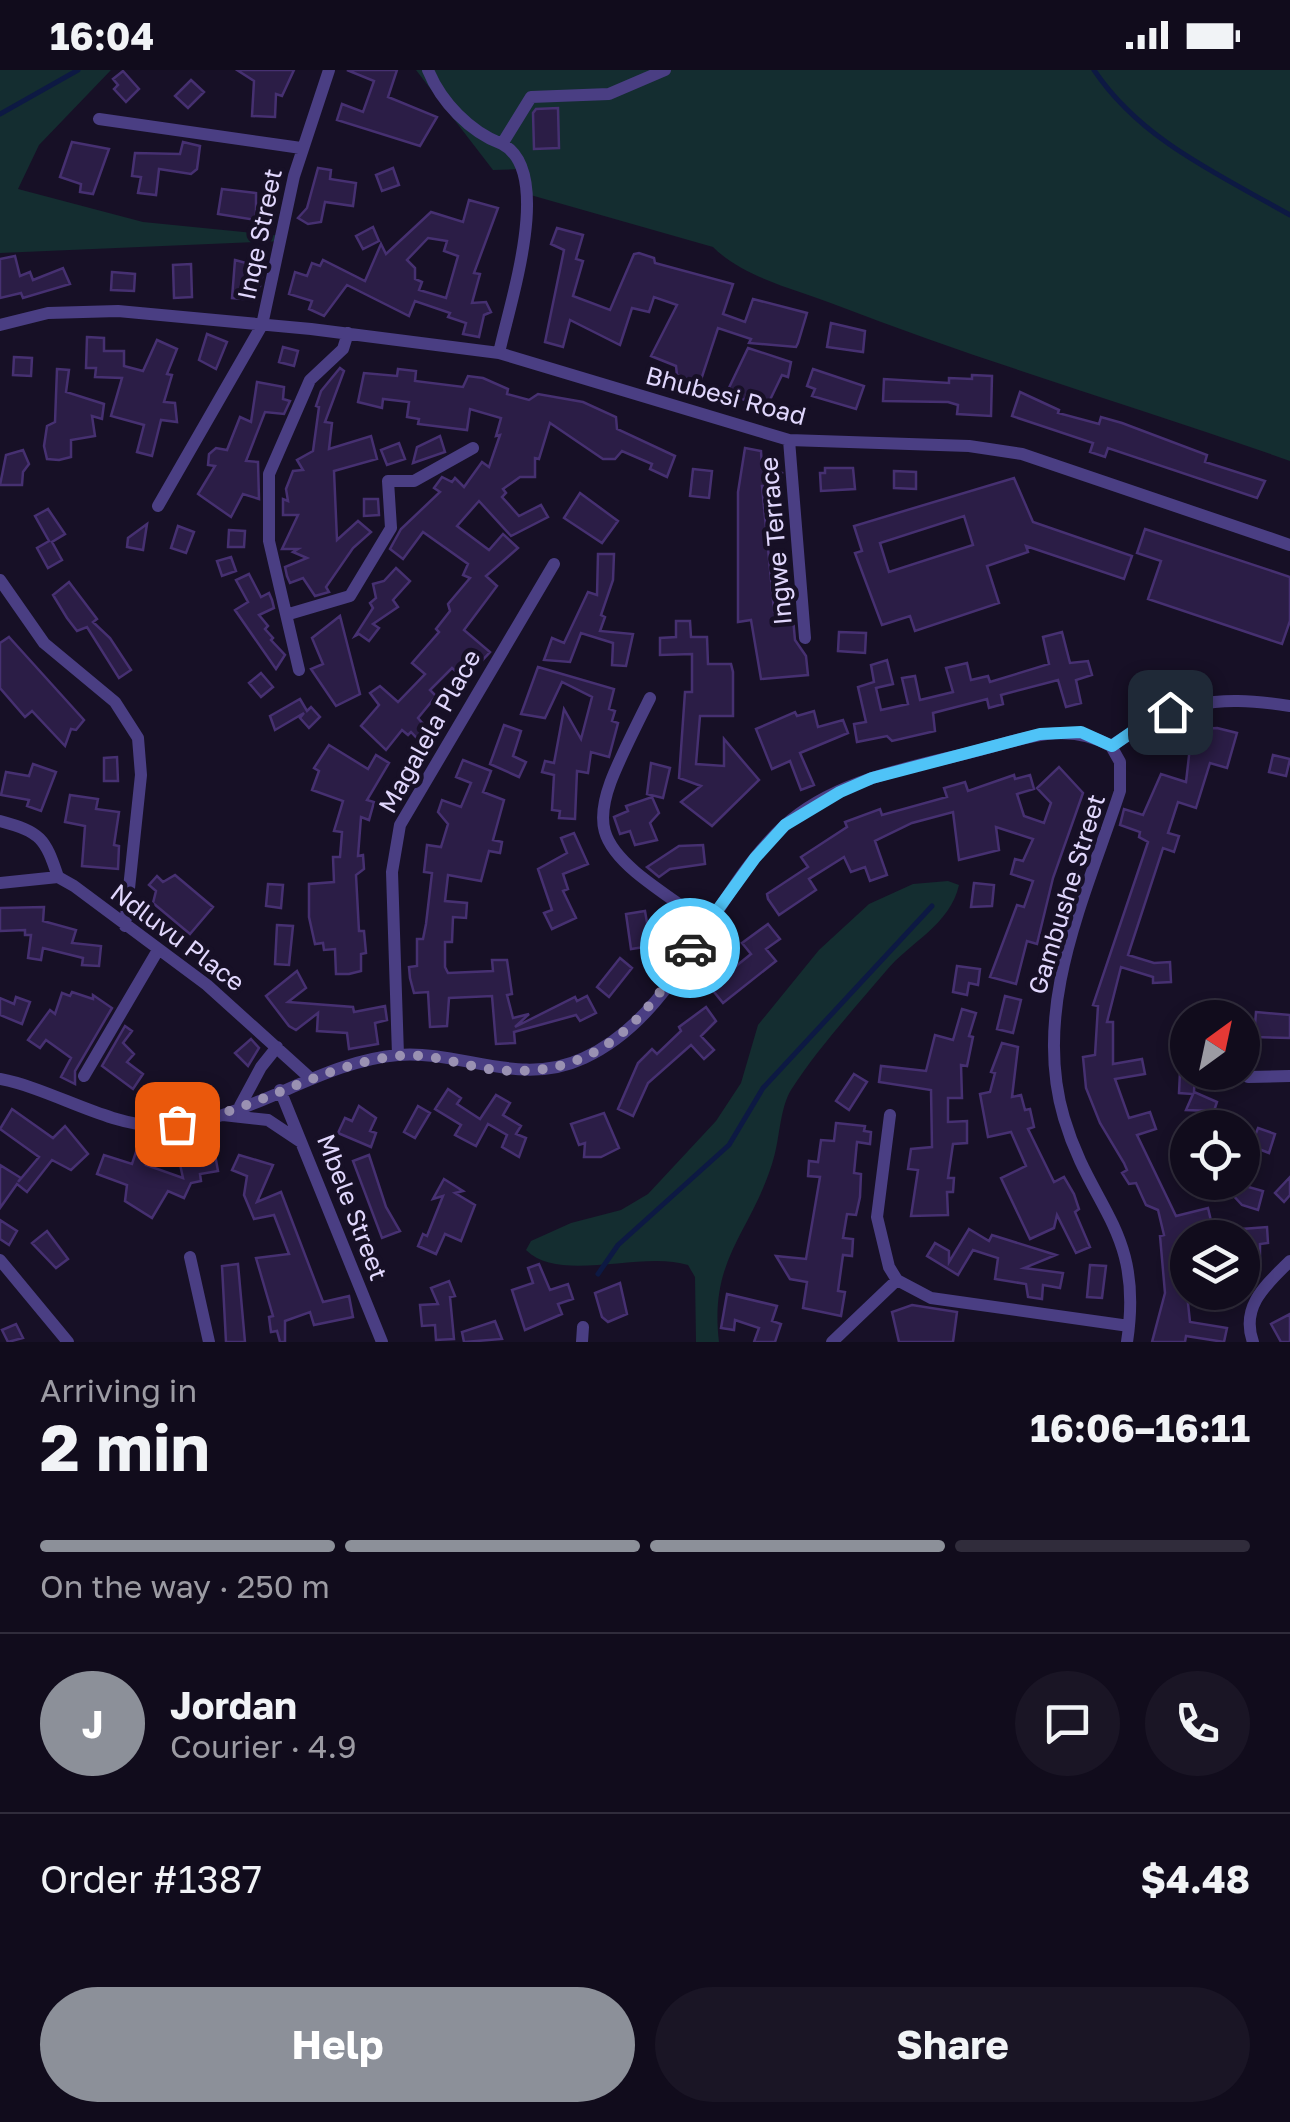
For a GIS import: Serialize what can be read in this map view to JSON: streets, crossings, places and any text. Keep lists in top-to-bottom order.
{
  "streets": {
    "street": [
      "Inqe Street",
      "Bhubesi Road",
      "Ingwe Terrace",
      "Magalela Place",
      "Gambushe Street",
      "Ndluvu Place",
      "Mbele Street"
    ]
  },
  "crossings": [
    ["Inqe Street", "Bhubesi Road"],
    ["Bhubesi Road", "Ingwe Terrace"]
  ],
  "north": "top right",
  "page": {
    "status": "16:04",
    "heading": ["2 min", "Arriving in", "16:06–16:11"],
    "panel": [
      "Jordan",
      "Courier · 4.9",
      "Order #1387",
      "$4.48"
    ],
    "bar": "On the way · 250 m",
    "round": "J",
    "buttons": ["Help", "Share"]
  }
}
